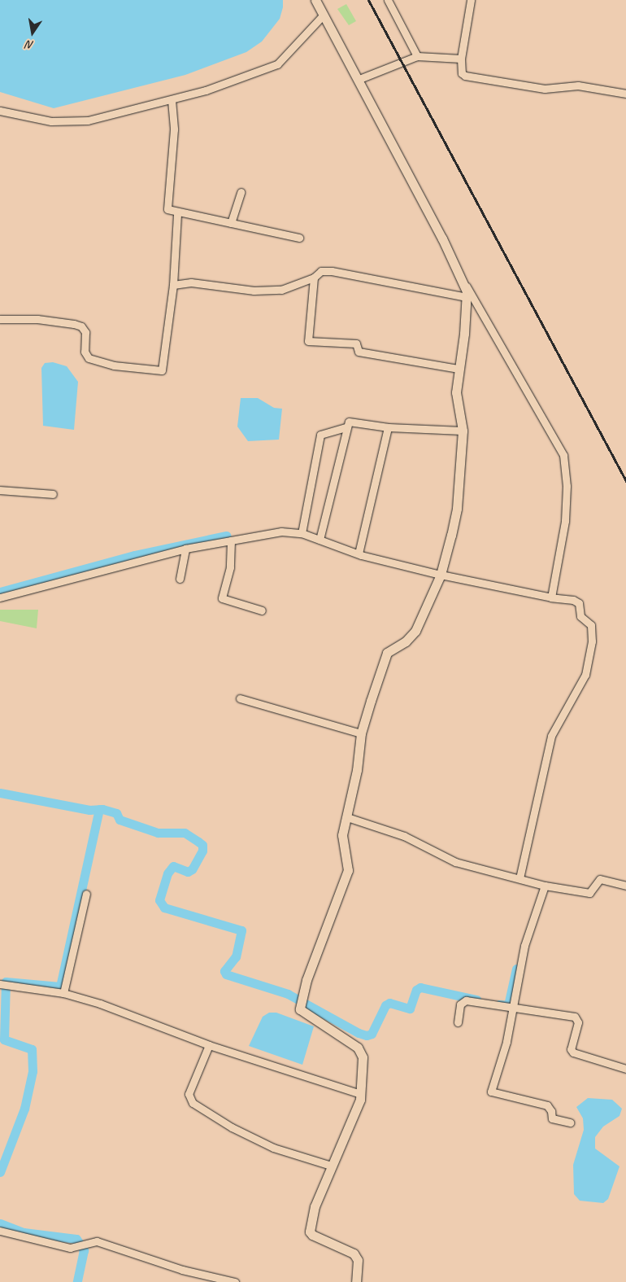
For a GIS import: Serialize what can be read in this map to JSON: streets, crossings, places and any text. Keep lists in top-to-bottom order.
{
  "north": "bottom"
}
